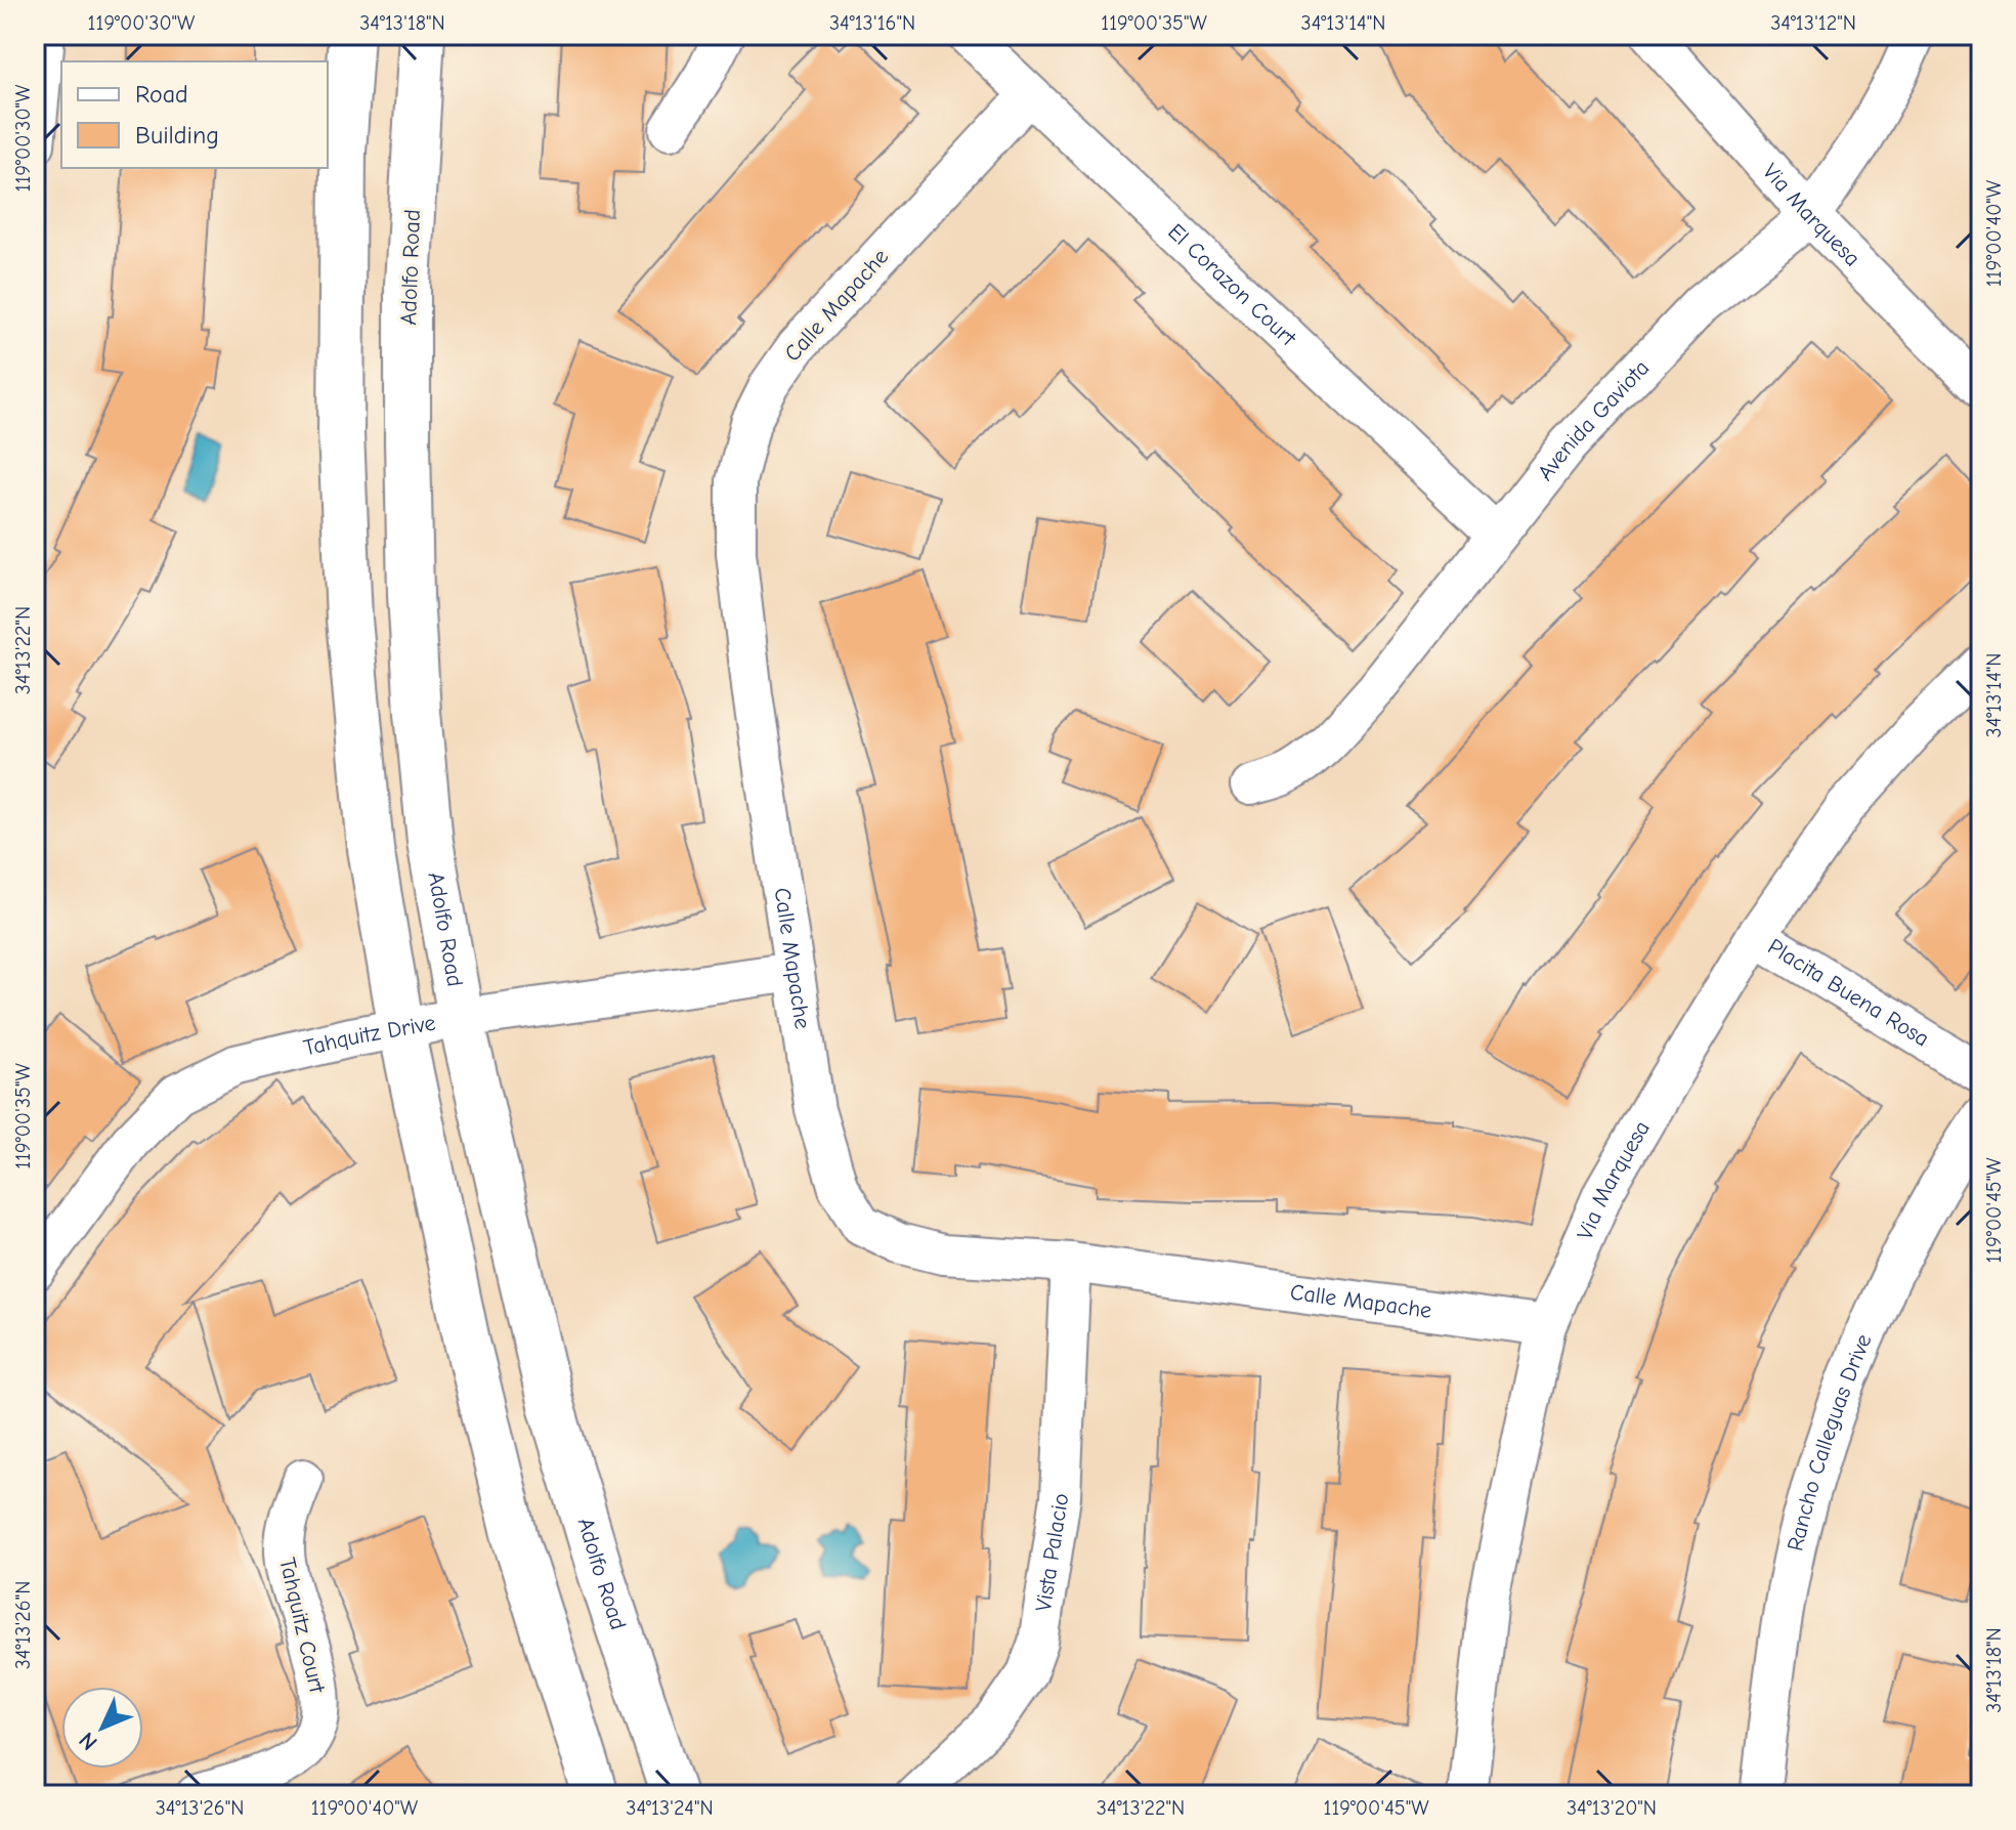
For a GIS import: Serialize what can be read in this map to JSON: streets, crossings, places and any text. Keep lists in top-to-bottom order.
{
  "streets": {
    "main road": ["Adolfo Road"],
    "street": [
      "Via Marquesa",
      "El Corazon Court",
      "Calle Mapache",
      "Avenida Gaviota",
      "Placita Buena Rosa",
      "Tahquitz Drive",
      "Rancho Calleguas Drive",
      "Vista Palacio",
      "Tahquitz Court"
    ]
  },
  "crossings": [
    ["Via Marquesa", "Calle Mapache"],
    ["Via Marquesa", "Avenida Gaviota"],
    ["Via Marquesa", "Placita Buena Rosa"],
    ["Adolfo Road", "Tahquitz Drive"],
    ["El Corazon Court", "Calle Mapache"],
    ["El Corazon Court", "Avenida Gaviota"],
    ["Calle Mapache", "Tahquitz Drive"],
    ["Calle Mapache", "Vista Palacio"]
  ],
  "legend": ["Road", "Building"],
  "north": "bottom left",
  "coordinates": [
    "119°00'30\"W",
    "34°13'18\"N",
    "34°13'16\"N",
    "119°00'35\"W",
    "34°13'14\"N",
    "34°13'12\"N",
    "119°00'40\"W",
    "34°13'22\"N",
    "119°00'45\"W",
    "34°13'26\"N",
    "34°13'24\"N",
    "34°13'20\"N"
  ]
}
